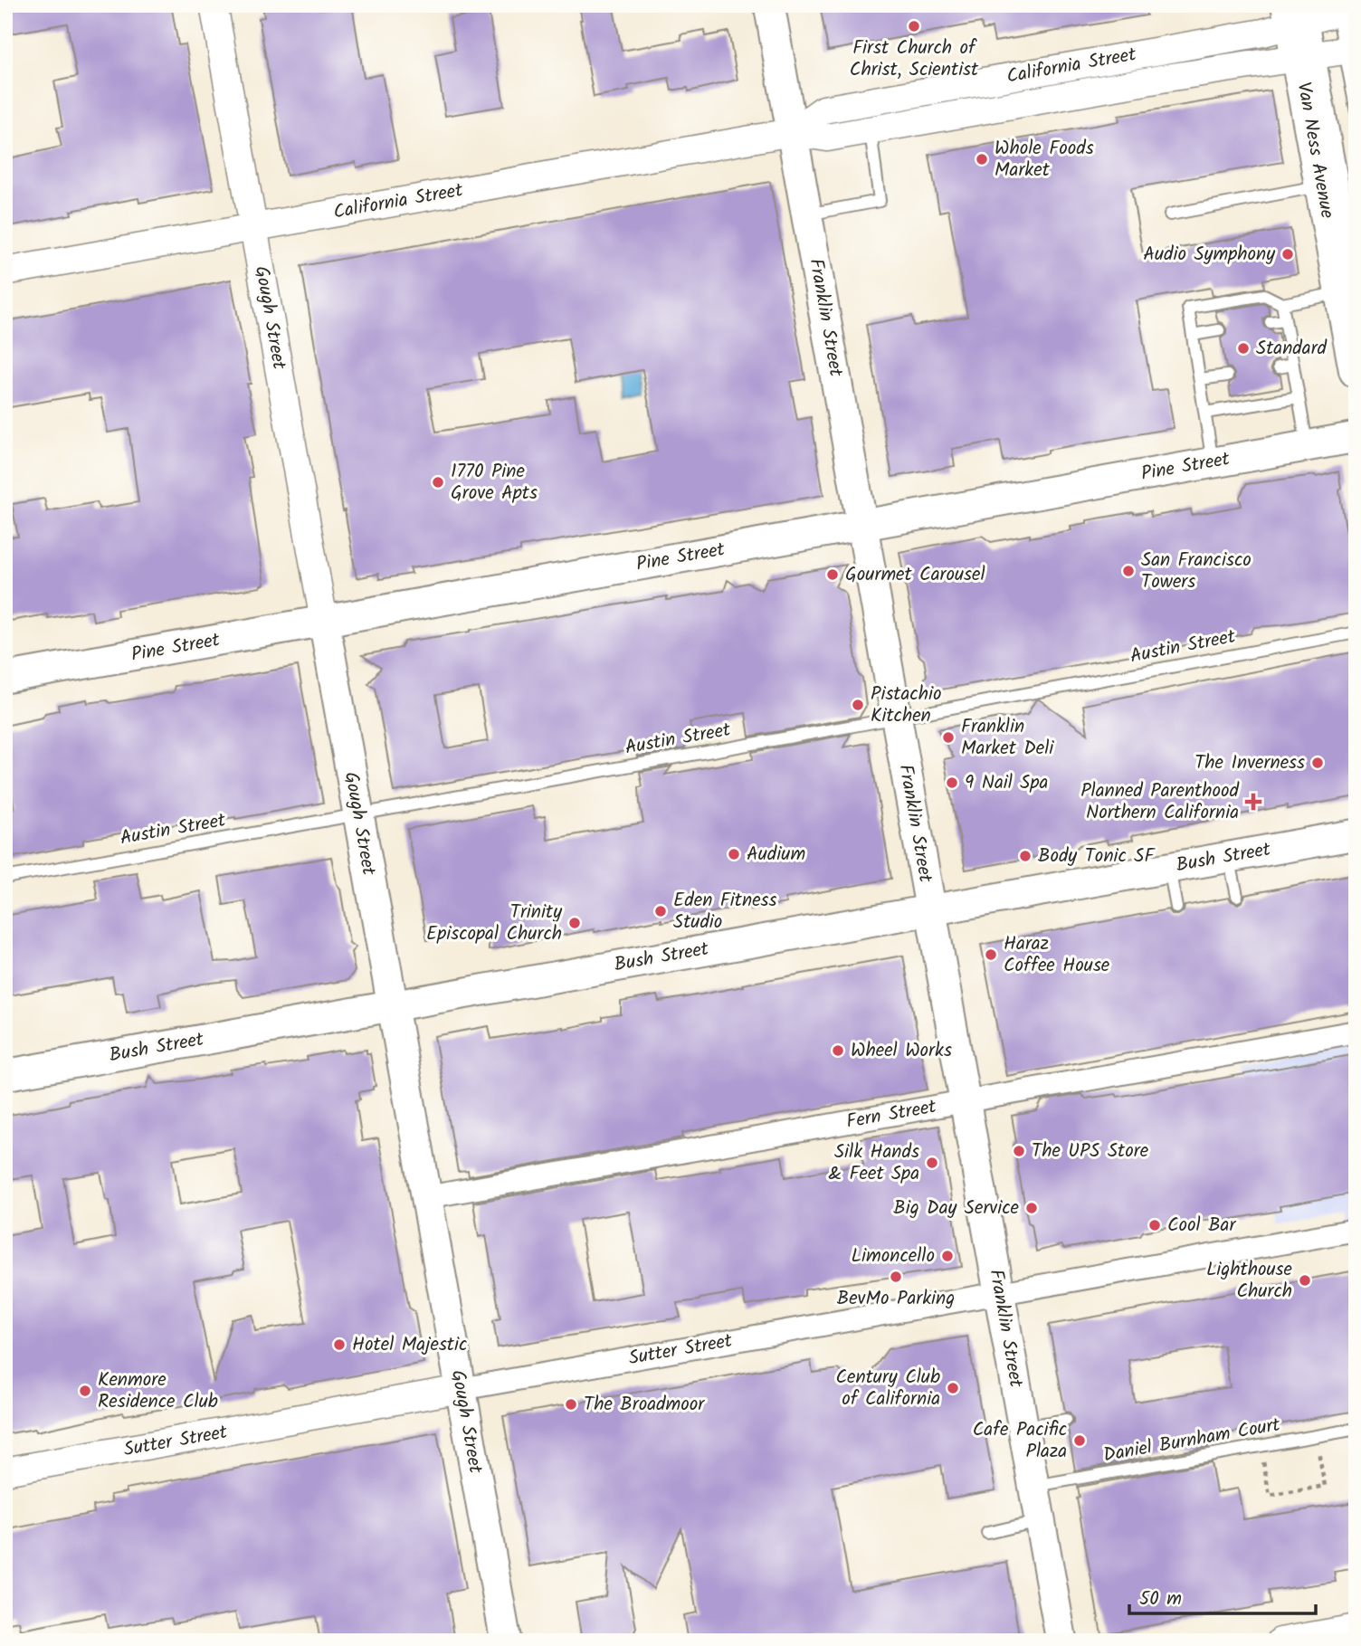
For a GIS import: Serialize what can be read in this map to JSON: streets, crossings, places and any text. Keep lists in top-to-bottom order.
{
  "streets": {
    "highway": ["Van Ness Avenue"],
    "main road": [
      "Gough Street",
      "Franklin Street",
      "Pine Street",
      "Bush Street"
    ],
    "street": ["California Street", "Fern Street", "Sutter Street"],
    "lane": ["Austin Street", "Daniel Burnham Court"]
  },
  "crossings": [
    ["California Street", "Van Ness Avenue"],
    ["California Street", "Gough Street"],
    ["California Street", "Franklin Street"],
    ["Gough Street", "Pine Street"],
    ["Gough Street", "Austin Street"],
    ["Gough Street", "Bush Street"],
    ["Gough Street", "Fern Street"],
    ["Gough Street", "Sutter Street"],
    ["Franklin Street", "Pine Street"],
    ["Franklin Street", "Austin Street"],
    ["Franklin Street", "Bush Street"],
    ["Franklin Street", "Fern Street"],
    ["Franklin Street", "Sutter Street"],
    ["Franklin Street", "Daniel Burnham Court"]
  ],
  "places": {
    "other": [
      "First Church of Christ, Scientist",
      "Whole Foods Market",
      "Audio Symphony",
      "Standard",
      "1770 Pine Grove Apts",
      "San Francisco Towers",
      "Gourmet Carousel",
      "Pistachio Kitchen",
      "Franklin Market Deli",
      "The Inverness",
      "9 Nail Spa",
      "Audium",
      "Body Tonic SF",
      "Eden Fitness Studio",
      "Trinity Episcopal Church",
      "Haraz Coffee House",
      "Wheel Works",
      "The UPS Store",
      "Silk Hands & Feet Spa",
      "Big Day Service",
      "Cool Bar",
      "Limoncello",
      "BevMo Parking",
      "Lighthouse Church",
      "Hotel Majestic",
      "Century Club of California",
      "Kenmore Residence Club",
      "The Broadmoor",
      "Cafe Pacific Plaza"
    ],
    "health": ["Planned Parenthood Northern California"]
  },
  "scale_bar": "50 m"
}
